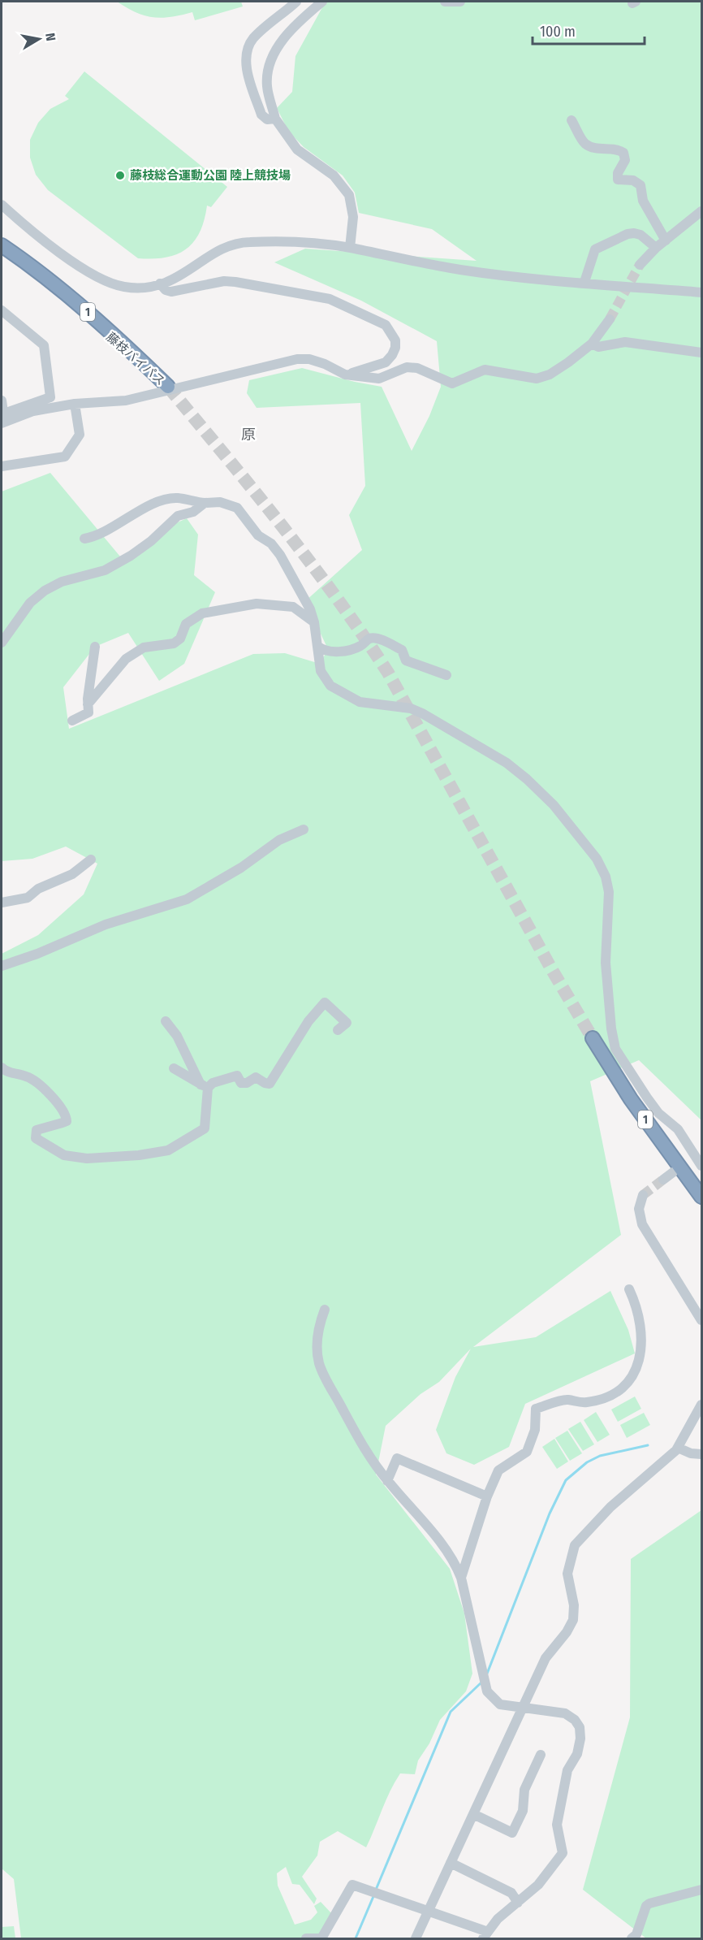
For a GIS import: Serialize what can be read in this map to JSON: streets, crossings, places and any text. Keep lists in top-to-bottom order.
{
  "streets": {
    "highway": ["1", "藤枝バイパス"]
  },
  "districts": ["原"],
  "places": ["藤枝総合運動公園 陸上競技場"],
  "scale_bar": "100 m",
  "north": "right"
}
